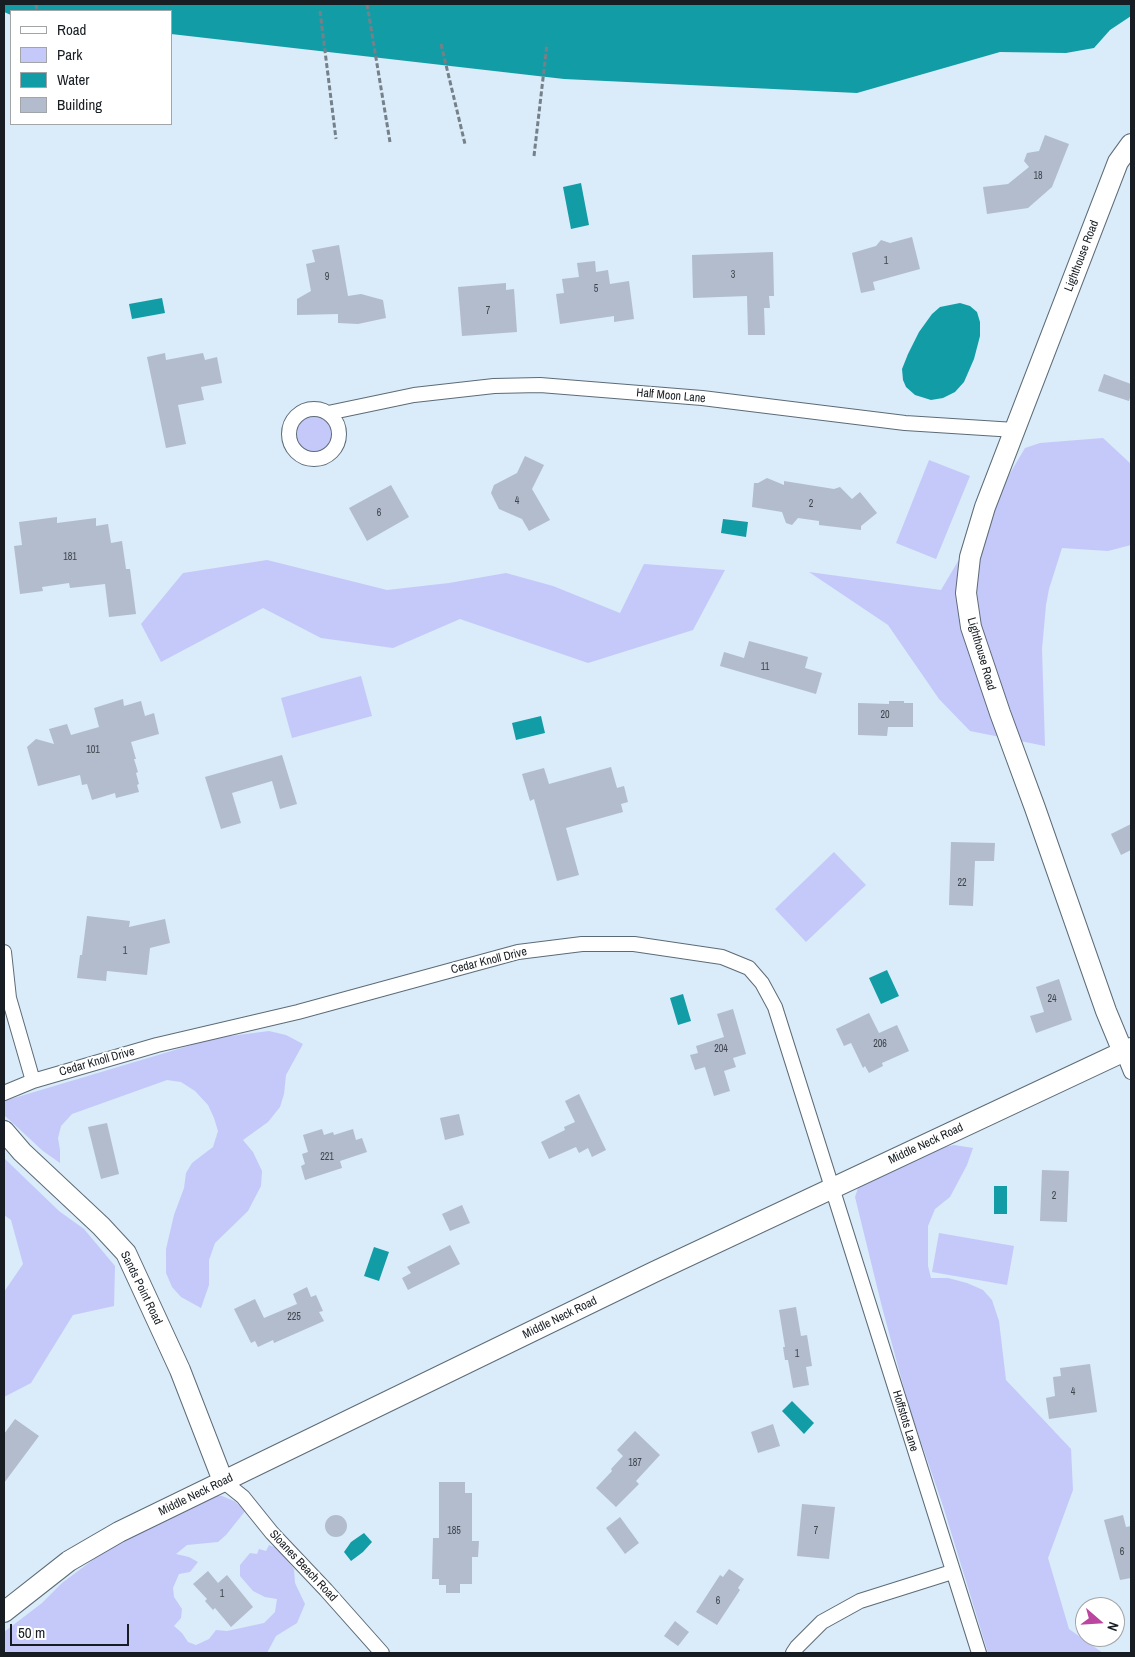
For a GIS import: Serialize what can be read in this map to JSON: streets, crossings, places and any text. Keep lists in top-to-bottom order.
{
  "streets": {
    "street": [
      "Lighthouse Road",
      "Half Moon Lane",
      "Cedar Knoll Drive",
      "Middle Neck Road",
      "Sands Point Road",
      "Hoffstots Lane",
      "Sloanes Beach Road"
    ]
  },
  "crossings": [
    ["Lighthouse Road", "Half Moon Lane"],
    ["Lighthouse Road", "Middle Neck Road"],
    ["Cedar Knoll Drive", "Middle Neck Road"],
    ["Cedar Knoll Drive", "Hoffstots Lane"],
    ["Middle Neck Road", "Sands Point Road"],
    ["Middle Neck Road", "Hoffstots Lane"],
    ["Middle Neck Road", "Sloanes Beach Road"],
    ["Sands Point Road", "Sloanes Beach Road"]
  ],
  "house_numbers": [
    "18",
    "1",
    "3",
    "9",
    "5",
    "7",
    "4",
    "2",
    "6",
    "181",
    "11",
    "20",
    "101",
    "22",
    "1",
    "24",
    "206",
    "204",
    "221",
    "2",
    "225",
    "1",
    "4",
    "187",
    "185",
    "7",
    "6",
    "1",
    "6"
  ],
  "legend": [
    "Road",
    "Park",
    "Water",
    "Building"
  ],
  "scale_bar": "50 m",
  "north": "right"
}
